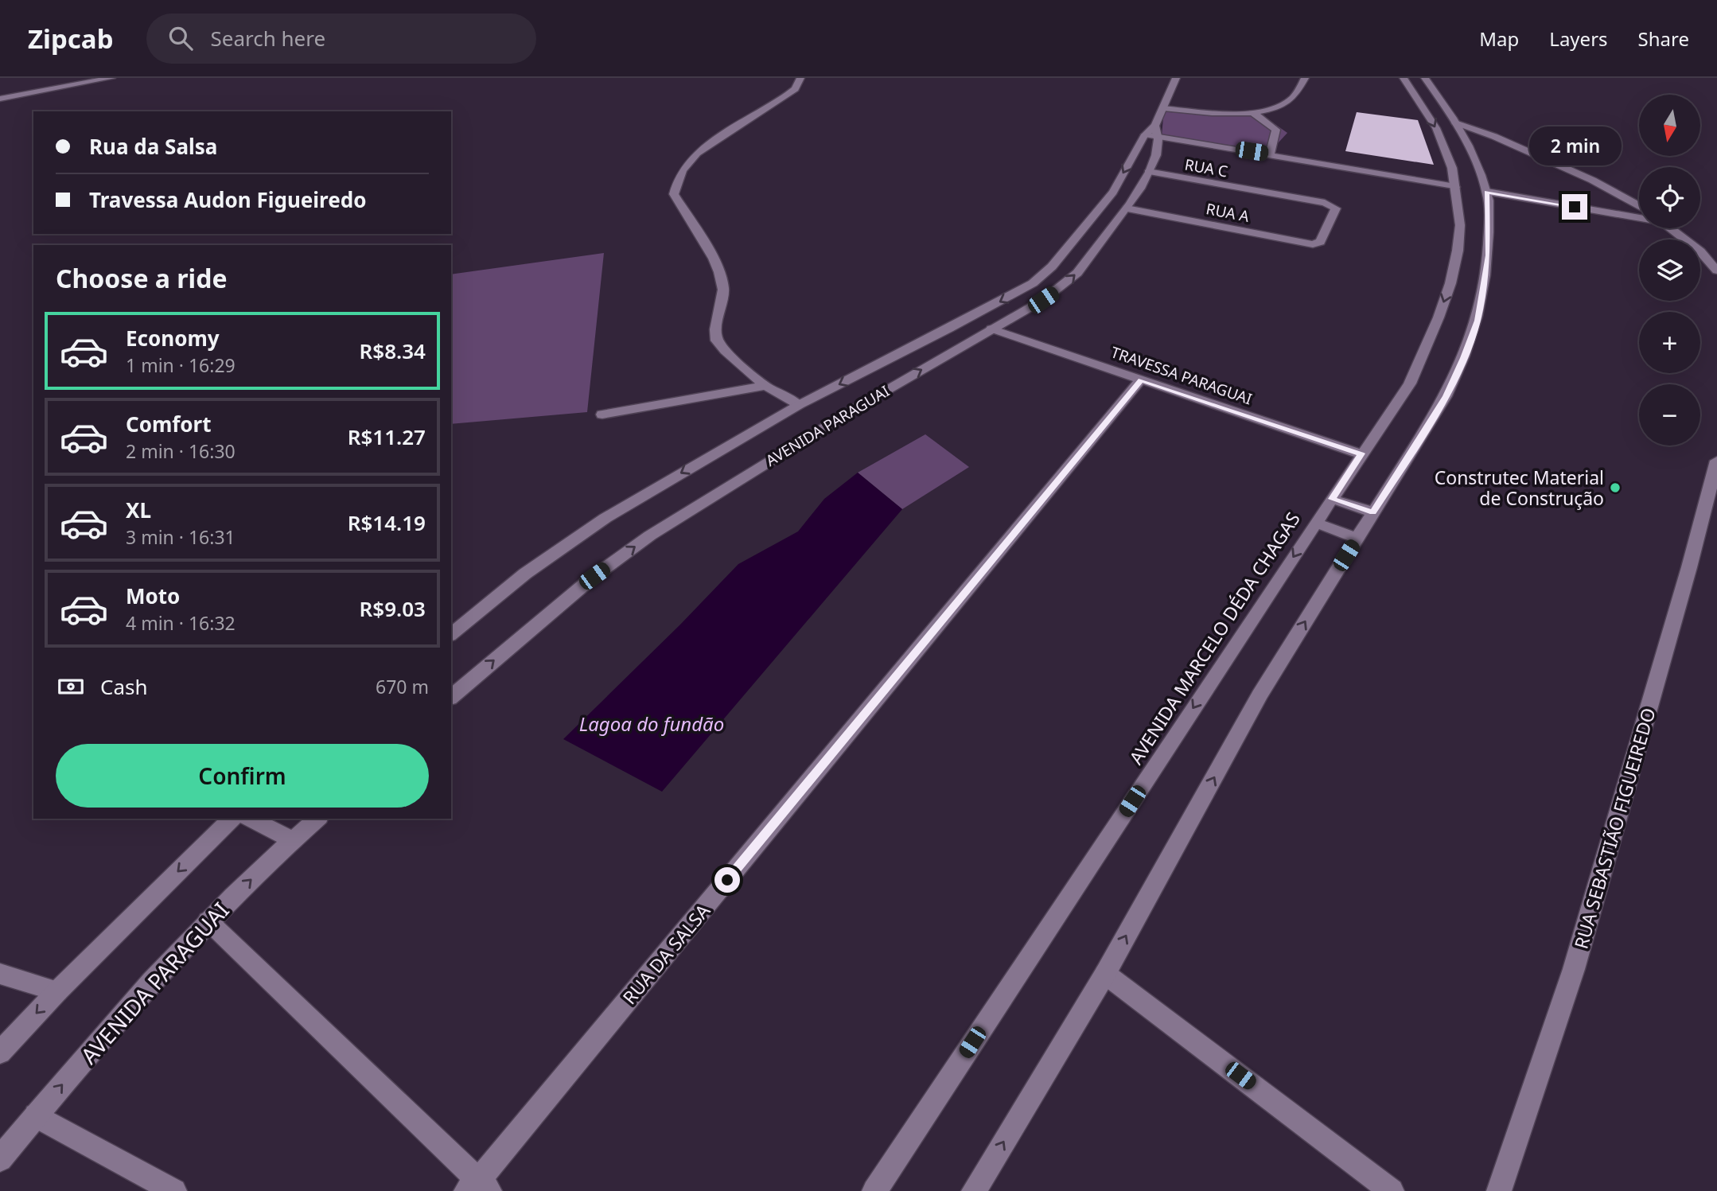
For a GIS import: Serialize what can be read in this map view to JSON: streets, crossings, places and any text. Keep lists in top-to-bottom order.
{
  "streets": {
    "street": [
      "RUA C",
      "RUA A",
      "TRAVESSA PARAGUAI",
      "AVENIDA PARAGUAI",
      "AVENIDA MARCELO DÉDA CHAGAS",
      "RUA SEBASTIÃO FIGUEIREDO",
      "RUA DA SALSA"
    ]
  },
  "crossings": [
    ["RUA C", "RUA A"],
    ["RUA C", "AVENIDA PARAGUAI"],
    ["RUA A", "AVENIDA PARAGUAI"],
    ["TRAVESSA PARAGUAI", "AVENIDA PARAGUAI"],
    ["TRAVESSA PARAGUAI", "AVENIDA MARCELO DÉDA CHAGAS"],
    ["TRAVESSA PARAGUAI", "RUA DA SALSA"]
  ],
  "water": ["Lagoa do fundão"],
  "places": ["Construtec Material de Construção"],
  "north": "bottom",
  "page": {
    "header": "Zipcab",
    "search": "Search here",
    "nav": ["Map", "Layers", "Share"],
    "map_buttons": ["+", "−"],
    "banner": ["Rua da Salsa", "Travessa Audon Figueiredo"],
    "bubble": "2 min",
    "heading": "Choose a ride",
    "list": [
      {
        "name": "Economy",
        "note": "1 min · 16:29",
        "value": "R$8.34"
      },
      {
        "name": "Comfort",
        "note": "2 min · 16:30",
        "value": "R$11.27"
      },
      {
        "name": "XL",
        "note": "3 min · 16:31",
        "value": "R$14.19"
      },
      {
        "name": "Moto",
        "note": "4 min · 16:32",
        "value": "R$9.03"
      }
    ],
    "pay": ["Cash", "670 m"],
    "buttons": "Confirm"
  }
}
